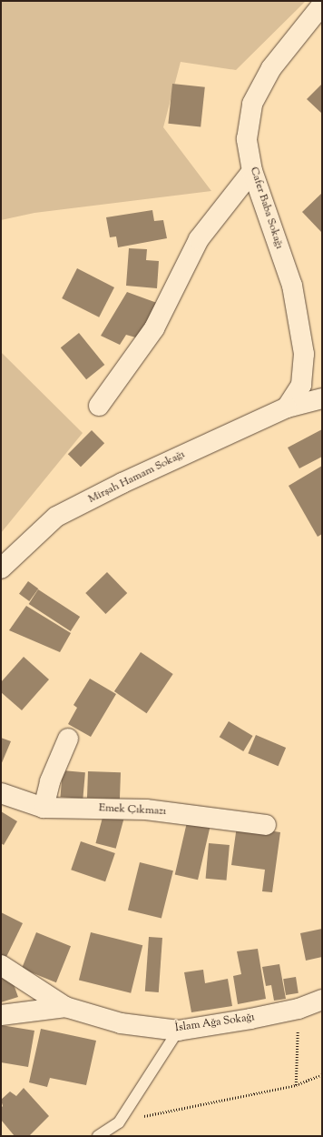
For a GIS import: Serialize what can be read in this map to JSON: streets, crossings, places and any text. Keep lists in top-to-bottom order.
{
  "streets": {
    "street": [
      "Cafer Baba Sokağı",
      "Mirşah Hamam Sokağı",
      "Emek Çıkmazı",
      "İslam Ağa Sokağı"
    ]
  },
  "crossings": [
    ["Cafer Baba Sokağı", "Mirşah Hamam Sokağı"]
  ]
}
